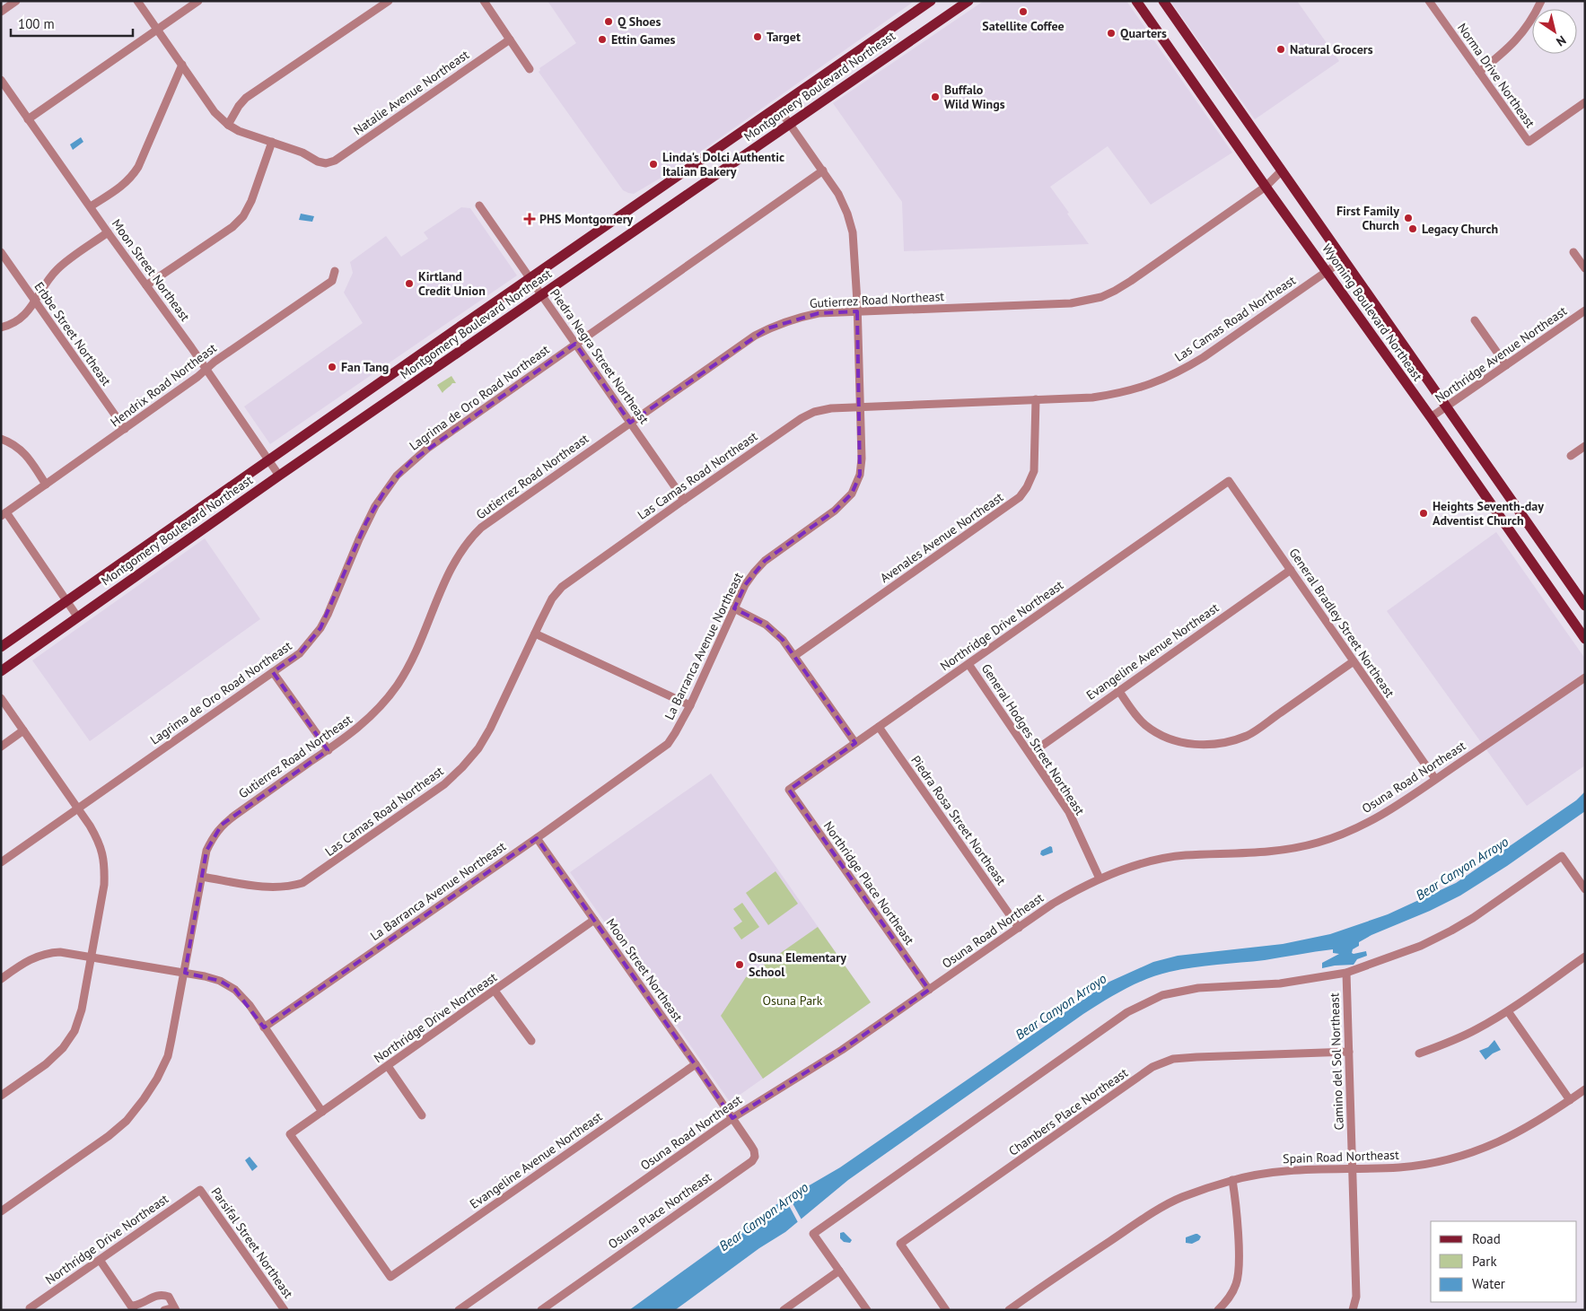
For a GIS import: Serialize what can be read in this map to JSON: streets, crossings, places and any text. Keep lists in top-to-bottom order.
{
  "streets": {
    "main road": ["Montgomery Boulevard Northeast", "Wyoming Boulevard Northeast"],
    "street": [
      "Norma Drive Northeast",
      "Natalie Avenue Northeast",
      "Moon Street Northeast",
      "Gutierrez Road Northeast",
      "Las Camas Road Northeast",
      "Erbbe Street Northeast",
      "Northridge Avenue Northeast",
      "Piedra Negra Street Northeast",
      "Hendrix Road Northeast",
      "Lagrima de Oro Road Northeast",
      "Avenales Avenue Northeast",
      "General Bradley Street Northeast",
      "Northridge Drive Northeast",
      "La Barranca Avenue Northeast",
      "Evangeline Avenue Northeast",
      "General Hodges Street Northeast",
      "Osuna Road Northeast",
      "Piedra Rosa Street Northeast",
      "Northridge Place Northeast",
      "Camino del Sol Northeast",
      "Chambers Place Northeast",
      "Spain Road Northeast",
      "Osuna Place Northeast",
      "Parsifal Street Northeast"
    ]
  },
  "crossings": [
    ["Montgomery Boulevard Northeast", "Moon Street Northeast"],
    ["Montgomery Boulevard Northeast", "Piedra Negra Street Northeast"],
    ["Montgomery Boulevard Northeast", "La Barranca Avenue Northeast"],
    ["Moon Street Northeast", "Hendrix Road Northeast"],
    ["Moon Street Northeast", "Northridge Drive Northeast"],
    ["Moon Street Northeast", "La Barranca Avenue Northeast"],
    ["Moon Street Northeast", "Evangeline Avenue Northeast"],
    ["Moon Street Northeast", "Osuna Road Northeast"],
    ["Moon Street Northeast", "Osuna Place Northeast"],
    ["Gutierrez Road Northeast", "Wyoming Boulevard Northeast"],
    ["Gutierrez Road Northeast", "Las Camas Road Northeast"],
    ["Gutierrez Road Northeast", "Piedra Negra Street Northeast"],
    ["Gutierrez Road Northeast", "La Barranca Avenue Northeast"],
    ["Wyoming Boulevard Northeast", "Las Camas Road Northeast"],
    ["Wyoming Boulevard Northeast", "Northridge Avenue Northeast"],
    ["Las Camas Road Northeast", "Piedra Negra Street Northeast"],
    ["Las Camas Road Northeast", "Avenales Avenue Northeast"],
    ["Las Camas Road Northeast", "La Barranca Avenue Northeast"],
    ["Erbbe Street Northeast", "Hendrix Road Northeast"],
    ["Piedra Negra Street Northeast", "Lagrima de Oro Road Northeast"],
    ["Lagrima de Oro Road Northeast", "La Barranca Avenue Northeast"],
    ["General Bradley Street Northeast", "Northridge Drive Northeast"],
    ["General Bradley Street Northeast", "Evangeline Avenue Northeast"],
    ["General Bradley Street Northeast", "Osuna Road Northeast"],
    ["Northridge Drive Northeast", "Evangeline Avenue Northeast"],
    ["Northridge Drive Northeast", "General Hodges Street Northeast"],
    ["Northridge Drive Northeast", "Piedra Rosa Street Northeast"],
    ["Northridge Drive Northeast", "Northridge Place Northeast"],
    ["Northridge Drive Northeast", "Parsifal Street Northeast"],
    ["Evangeline Avenue Northeast", "General Hodges Street Northeast"],
    ["General Hodges Street Northeast", "Osuna Road Northeast"],
    ["Osuna Road Northeast", "Piedra Rosa Street Northeast"],
    ["Osuna Road Northeast", "Northridge Place Northeast"],
    ["Osuna Road Northeast", "Osuna Place Northeast"],
    ["Camino del Sol Northeast", "Chambers Place Northeast"],
    ["Camino del Sol Northeast", "Spain Road Northeast"]
  ],
  "water": ["Bear Canyon Arroyo"],
  "parks": ["Osuna Park"],
  "places": {
    "other": [
      "Satellite Coffee",
      "Q Shoes",
      "Quarters",
      "Target",
      "Ettin Games",
      "Natural Grocers",
      "Buffalo Wild Wings",
      "Linda's Dolci Authentic Italian Bakery",
      "First Family Church",
      "Legacy Church",
      "Kirtland Credit Union",
      "Fan Tang",
      "Heights Seventh-day Adventist Church",
      "Osuna Elementary School"
    ],
    "health": ["PHS Montgomery"]
  },
  "legend": ["Road", "Park", "Water"],
  "scale_bar": "100 m",
  "north": "bottom right"
}
